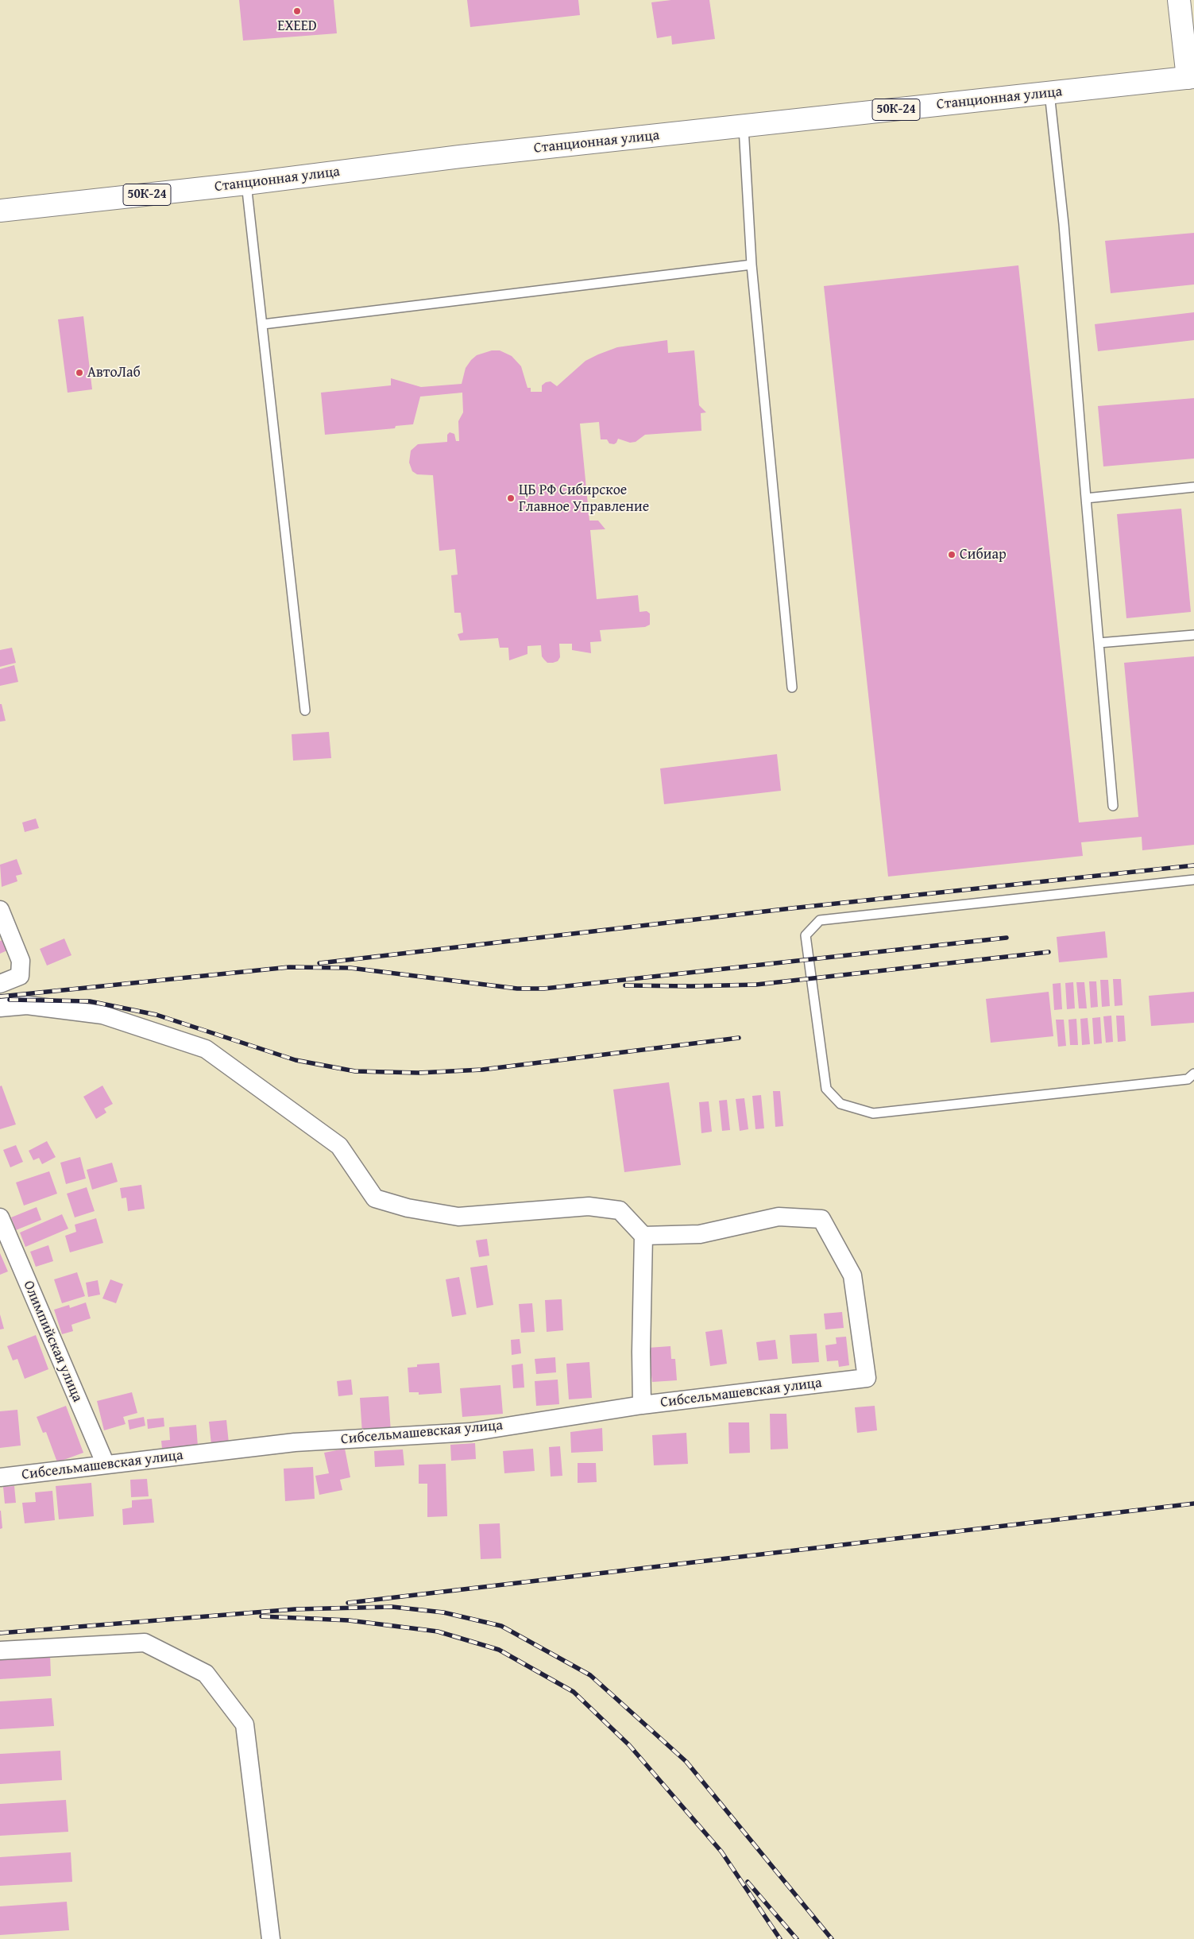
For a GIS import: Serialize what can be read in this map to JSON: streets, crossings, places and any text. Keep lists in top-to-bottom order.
{
  "streets": {
    "main road": ["Станционная улица", "50К-24"],
    "street": ["Олимпийская улица", "Сибсельмашевская улица"]
  },
  "crossings": [
    ["Олимпийская улица", "Сибсельмашевская улица"]
  ],
  "places": [
    "EXEED",
    "АвтоЛаб",
    "ЦБ РФ Сибирское Главное Управление",
    "Сибиар"
  ]
}
